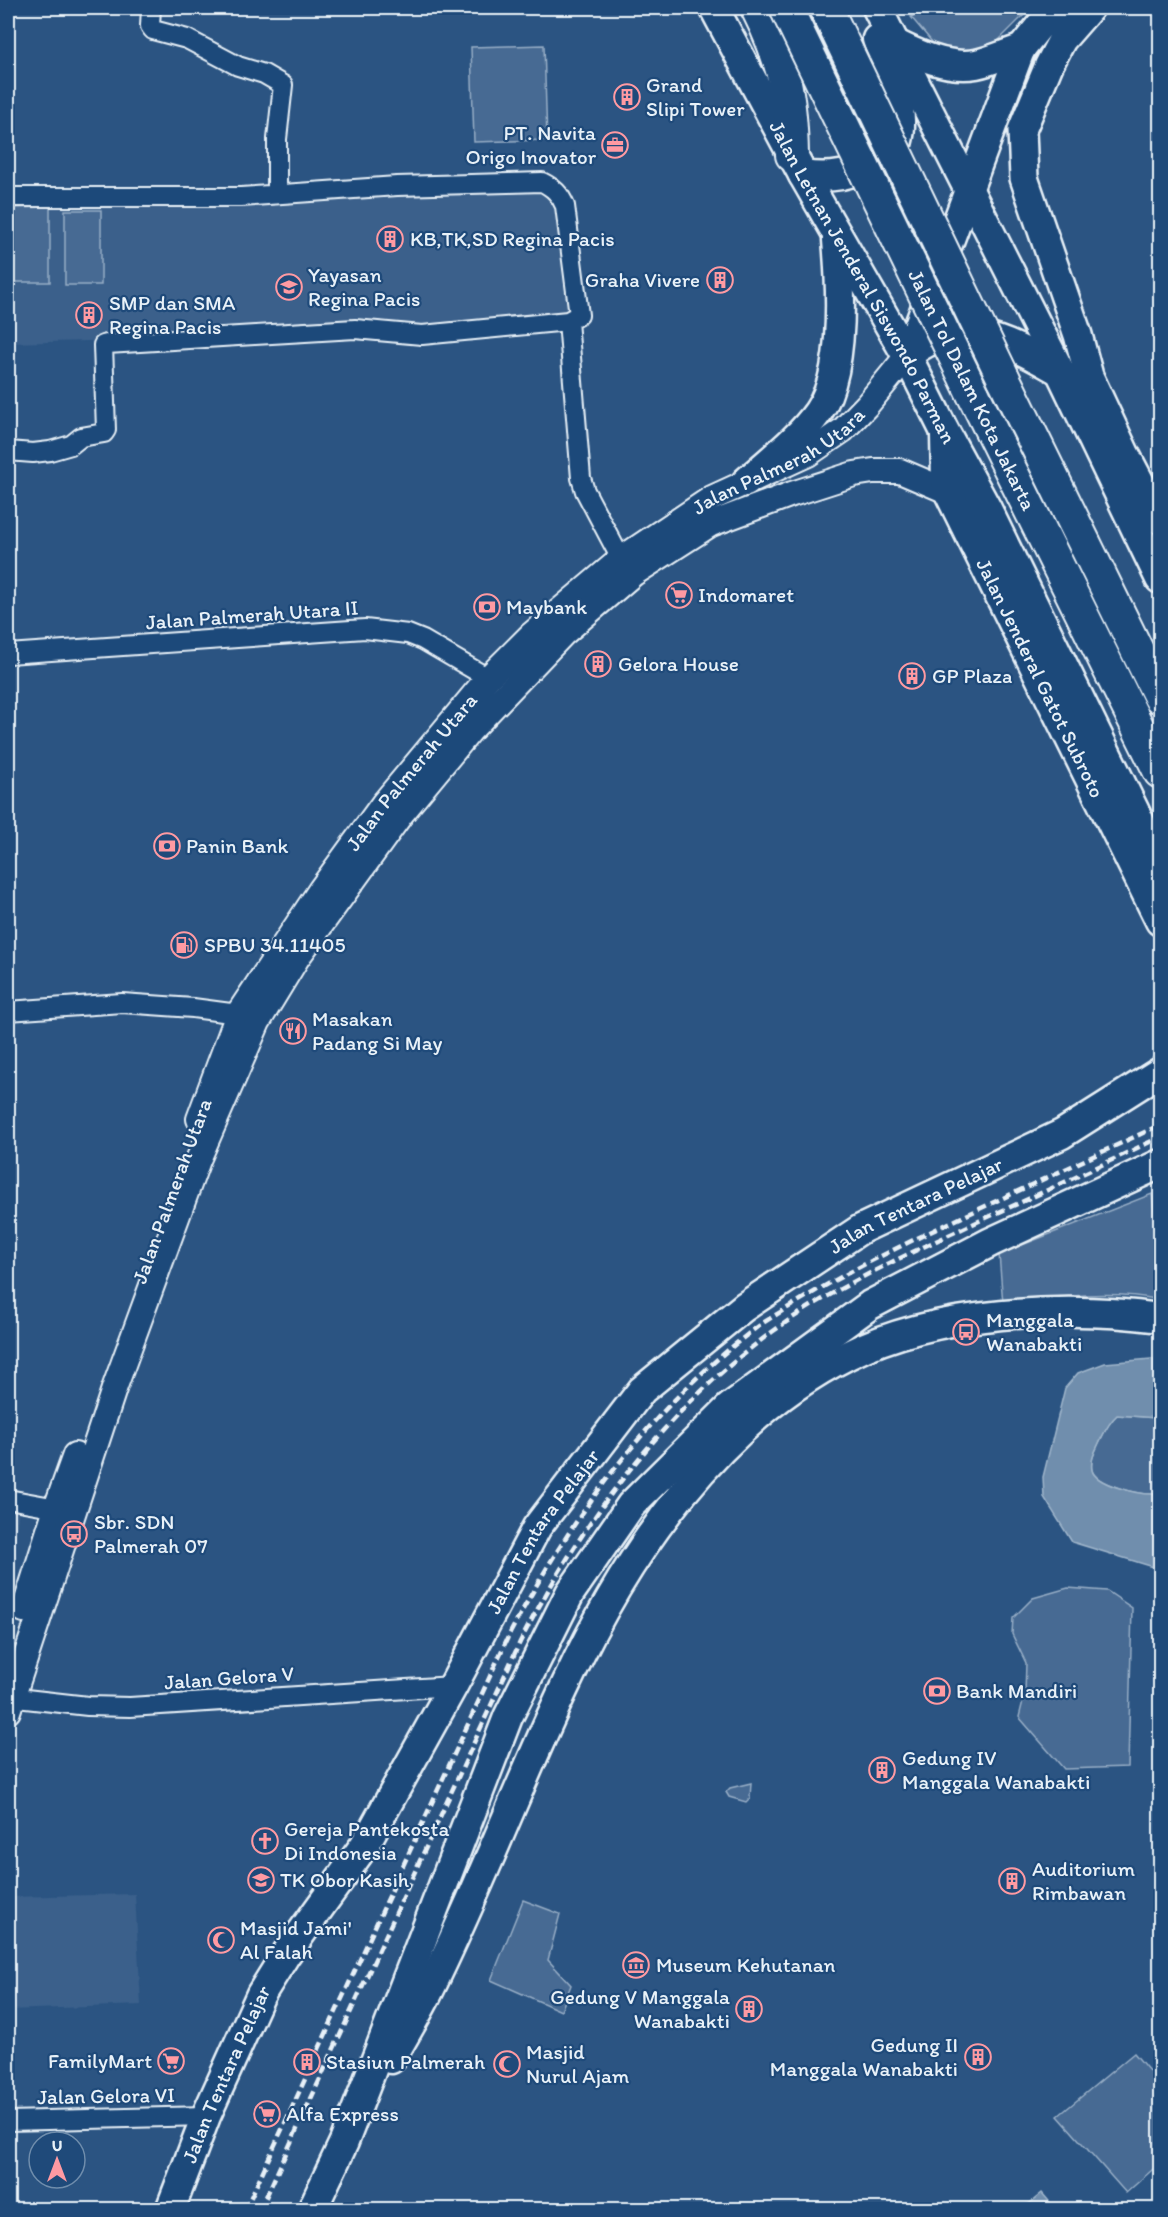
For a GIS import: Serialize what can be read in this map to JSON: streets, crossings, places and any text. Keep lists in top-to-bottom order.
{
  "streets": {
    "highway": [
      "Jalan Letnan Jenderal Siswondo Parman",
      "Jalan Tol Dalam Kota Jakarta",
      "Jalan Jenderal Gatot Subroto",
      "Jalan Tentara Pelajar"
    ],
    "main road": ["Jalan Palmerah Utara"],
    "street": ["Jalan Palmerah Utara II", "Jalan Gelora V", "Jalan Gelora VI"]
  },
  "crossings": [
    ["Jalan Letnan Jenderal Siswondo Parman", "Jalan Palmerah Utara"],
    ["Jalan Letnan Jenderal Siswondo Parman", "Jalan Jenderal Gatot Subroto"],
    ["Jalan Palmerah Utara", "Jalan Palmerah Utara II"],
    ["Jalan Palmerah Utara", "Jalan Jenderal Gatot Subroto"],
    ["Jalan Palmerah Utara", "Jalan Gelora V"],
    ["Jalan Tentara Pelajar", "Jalan Gelora V"],
    ["Jalan Tentara Pelajar", "Jalan Gelora VI"]
  ],
  "places": {
    "building": [
      "Grand Slipi Tower",
      "KB,TK,SD Regina Pacis",
      "Graha Vivere",
      "SMP dan SMA Regina Pacis",
      "Gelora House",
      "GP Plaza",
      "Gedung IV Manggala Wanabakti",
      "Auditorium Rimbawan",
      "Gedung V Manggala Wanabakti",
      "Gedung II Manggala Wanabakti",
      "Stasiun Palmerah"
    ],
    "office": ["PT. Navita Origo Inovator"],
    "school or university": ["Yayasan Regina Pacis", "TK Obor Kasih"],
    "supermarket": ["Indomaret", "FamilyMart", "Alfa Express"],
    "bank": ["Maybank", "Panin Bank", "Bank Mandiri"],
    "fuel station": ["SPBU 34.11405"],
    "restaurant": ["Masakan Padang Si May"],
    "bus stop": ["Manggala Wanabakti", "Sbr. SDN Palmerah 07"],
    "church": ["Gereja Pantekosta Di Indonesia"],
    "mosque": ["Masjid Jami' Al Falah", "Masjid Nurul Ajam"],
    "museum": ["Museum Kehutanan"]
  },
  "north": "top"
}
